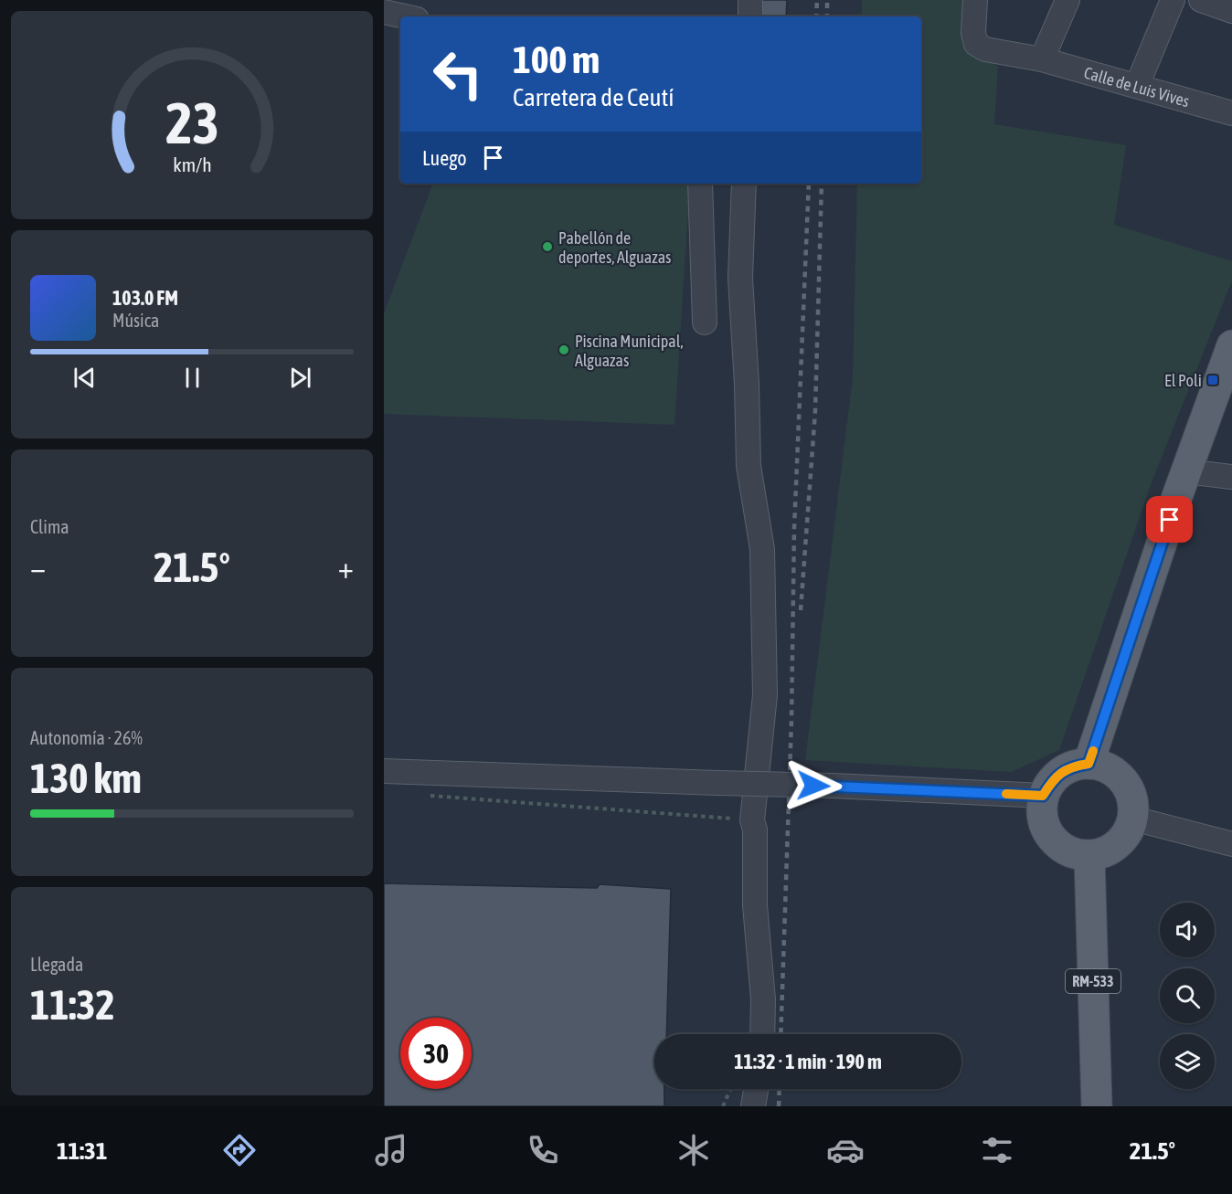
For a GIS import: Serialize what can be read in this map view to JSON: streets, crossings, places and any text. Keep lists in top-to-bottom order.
{
  "streets": {
    "main road": ["RM-533"],
    "street": ["Calle de Luis Vives"]
  },
  "places": {
    "other": ["Pabellón de deportes, Alguazas", "Piscina Municipal, Alguazas"],
    "transit": ["El Poli"]
  },
  "page": {
    "turn": ["100 m", "Carretera de Ceutí"],
    "then": "Luego",
    "song": ["103.0 FM", "Música"],
    "tile": [
      "Clima",
      ["Autonomía · 26%", "130 km"],
      ["Llegada", "11:32"]
    ],
    "heat": ["−", "21.5°", "+"],
    "limit": "30",
    "trip": "11:32 · 1 min · 190 m",
    "tabs": ["11:31", "21.5°"],
    "gauge": ["23", "km/h"]
  }
}
